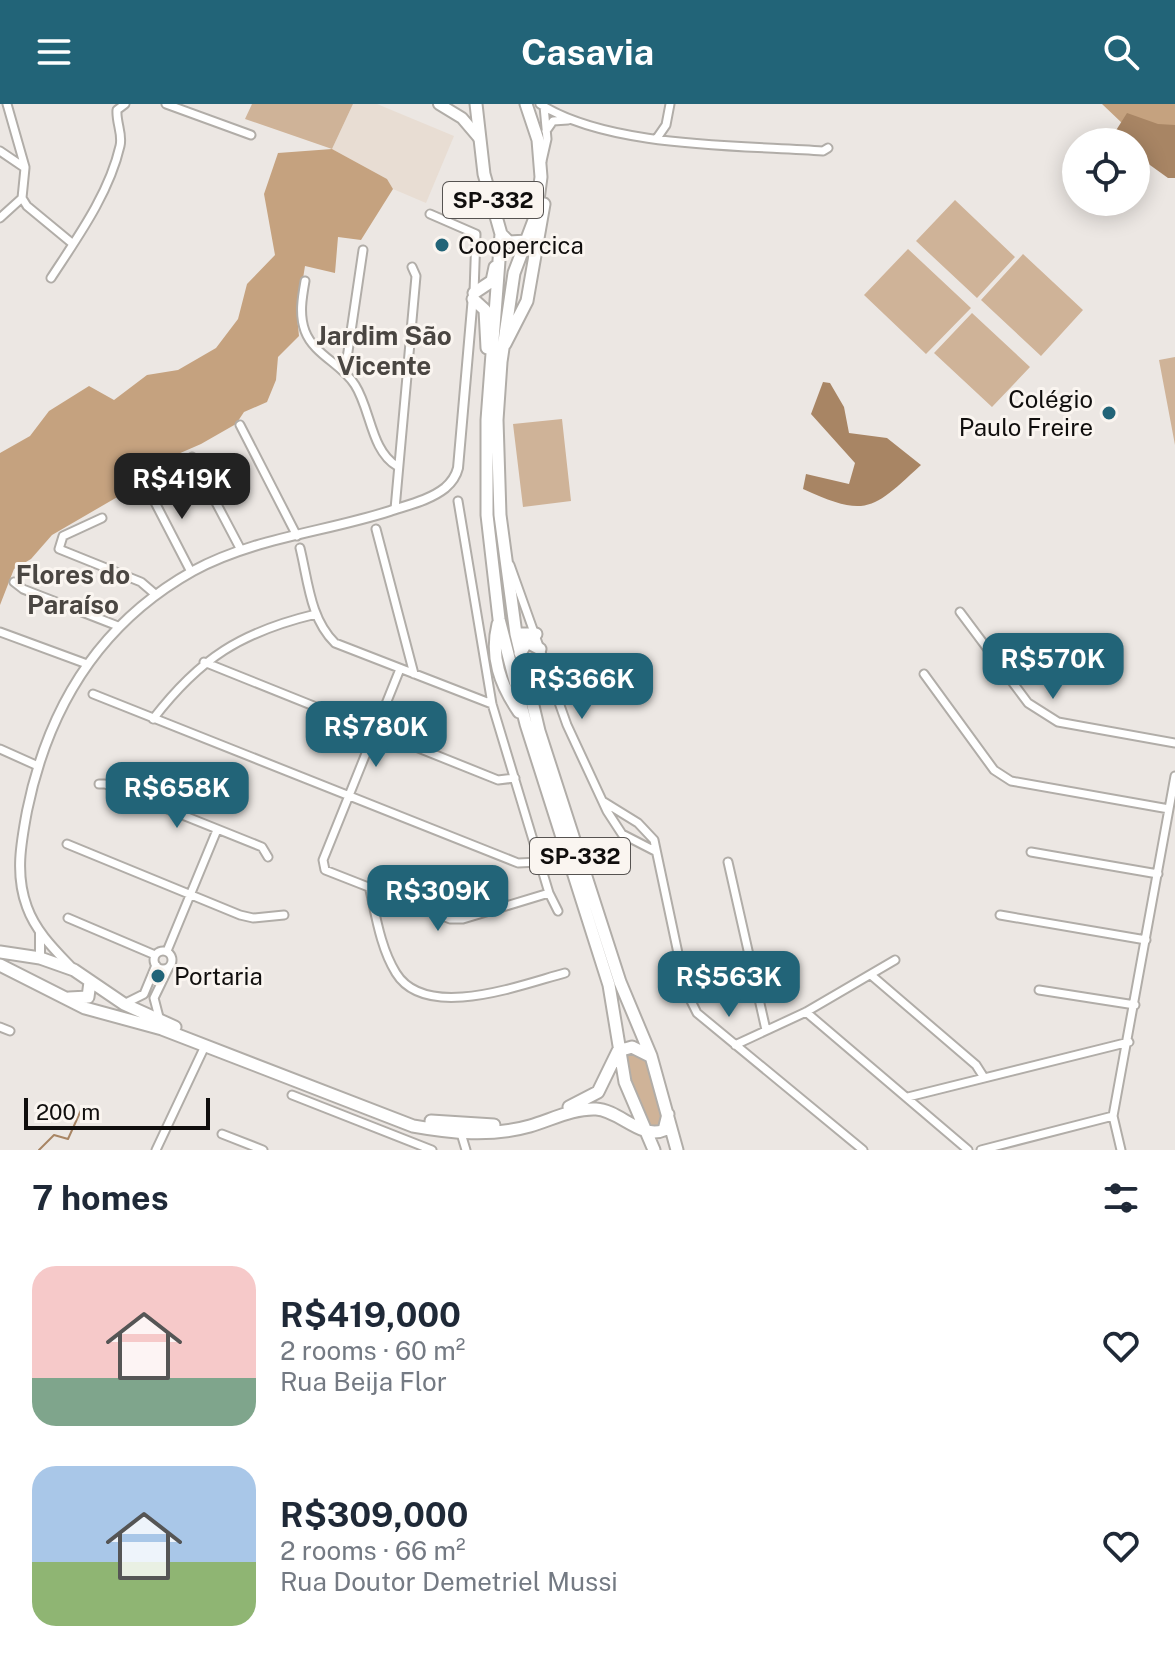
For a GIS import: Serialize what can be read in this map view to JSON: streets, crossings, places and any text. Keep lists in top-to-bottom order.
{
  "streets": {
    "main road": ["SP-332"]
  },
  "districts": ["Jardim São Vicente", "Flores do Paraíso"],
  "places": ["Coopercica", "Colégio Paulo Freire", "Portaria"],
  "scale_bar": "200 m",
  "page": {
    "header": "Casavia",
    "price": [
      "R$419K",
      "R$570K",
      "R$366K",
      "R$780K",
      "R$658K",
      "R$309K",
      "R$563K"
    ],
    "scale": "200 m",
    "heading": "7 homes",
    "list": [
      {
        "name": "R$419,000",
        "note": "2 rooms · 60 m² · Rua Beija Flor"
      },
      {
        "name": "R$309,000",
        "note": "2 rooms · 66 m² · Rua Doutor Demetriel Mussi"
      }
    ]
  }
}
